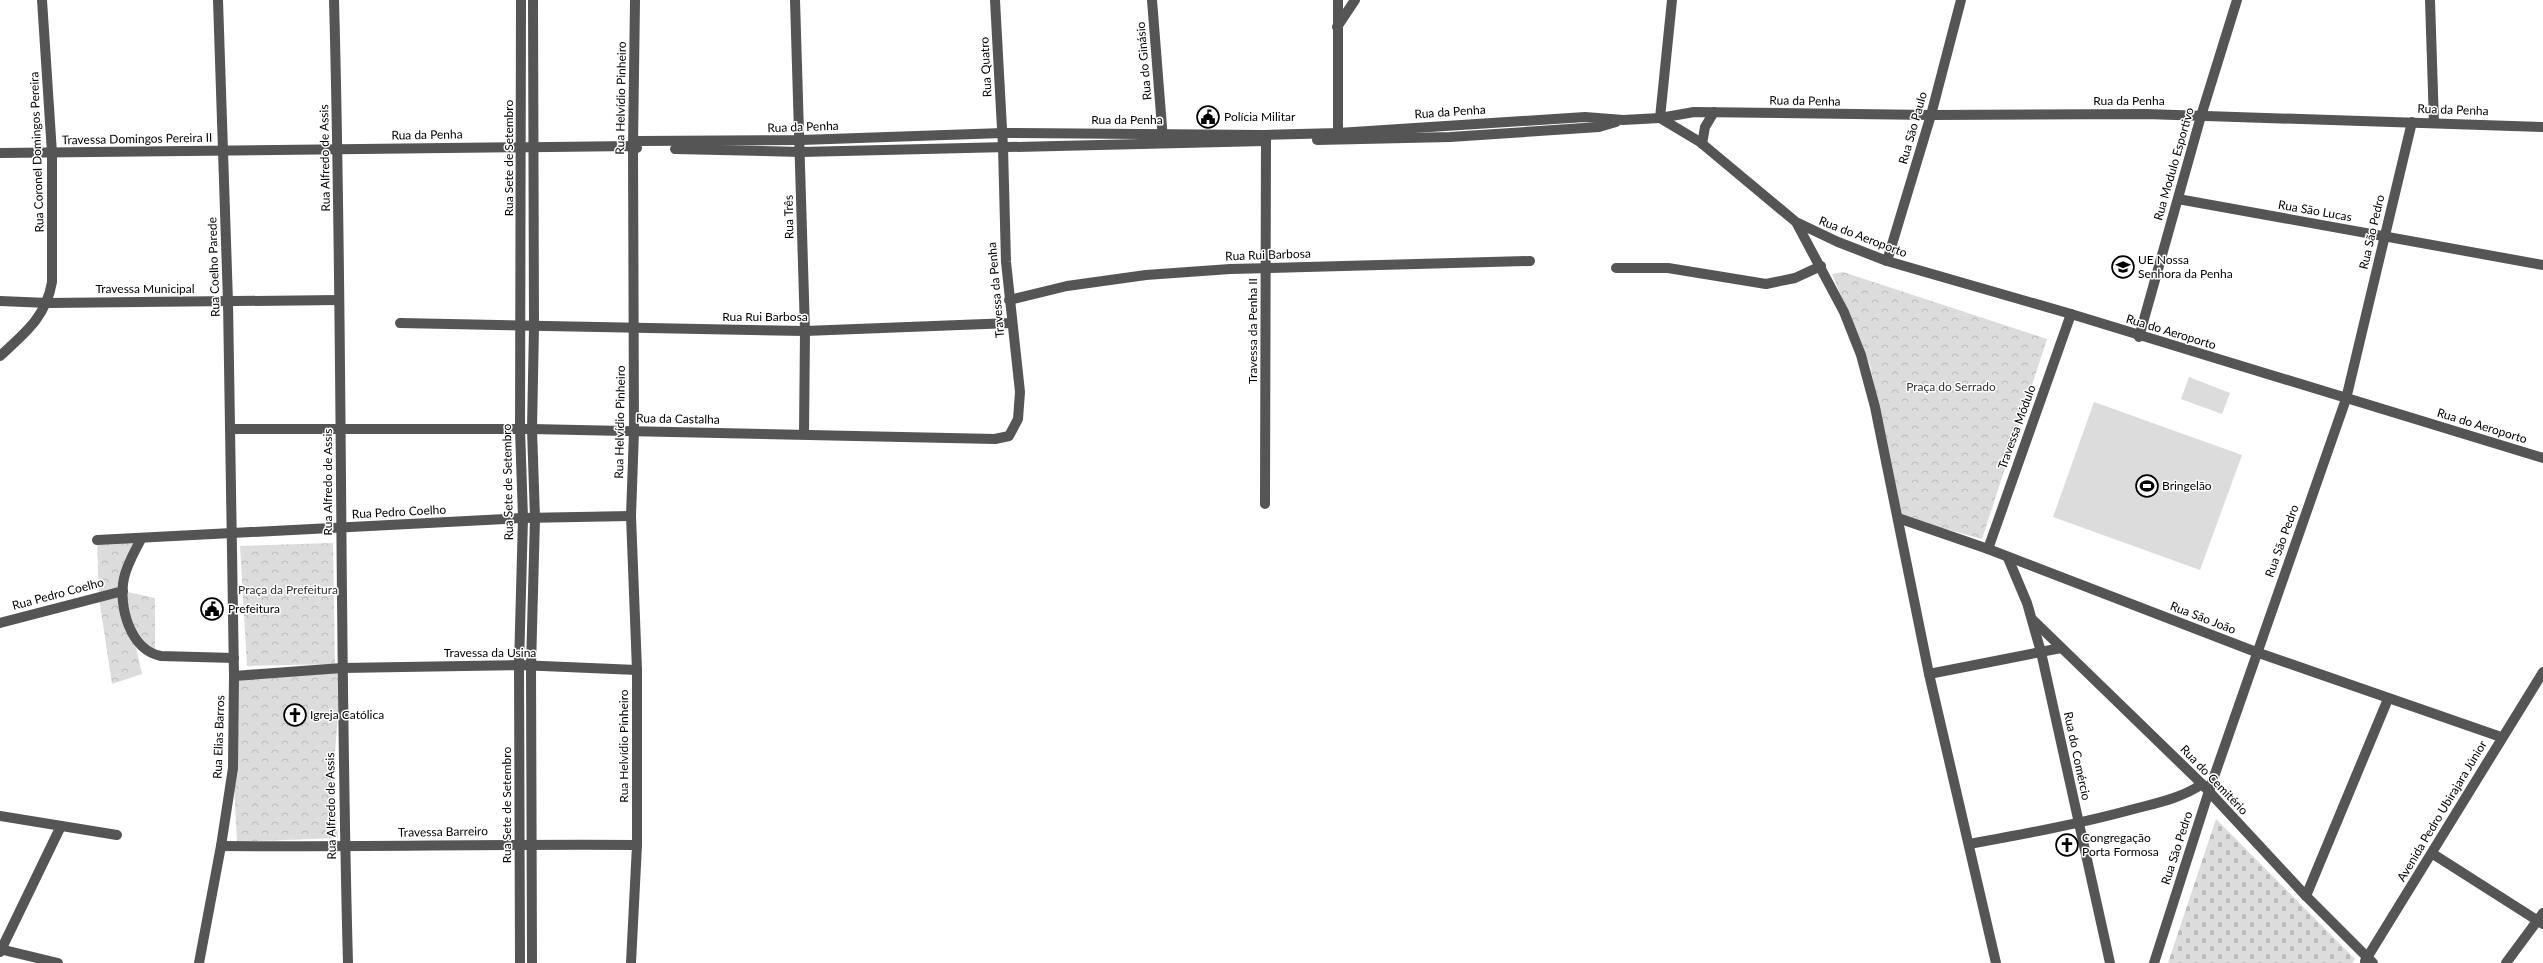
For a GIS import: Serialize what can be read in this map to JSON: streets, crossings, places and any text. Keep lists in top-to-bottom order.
{
  "streets": {
    "street": [
      "Rua do Ginásio",
      "Rua Quatro",
      "Rua Helvídio Pinheiro",
      "Rua da Penha",
      "Rua São Paulo",
      "Travessa Domingos Pereira II",
      "Rua Coronel Domingos Pereira",
      "Rua Alfredo de Assis",
      "Rua Sete de Setembro",
      "Rua Modulo Esportivo",
      "Rua São Lucas",
      "Rua Três",
      "Rua São Pedro",
      "Rua do Aeroporto",
      "Rua Rui Barbosa",
      "Rua Coelho Parede",
      "Travessa Municipal",
      "Travessa da Penha",
      "Travessa da Penha II",
      "Rua da Castalha",
      "Travessa Módulo",
      "Rua Pedro Coelho",
      "Rua São João",
      "Travessa da Usina",
      "Rua Elias Barros",
      "Rua do Comércio",
      "Rua do Cemitério",
      "Avenida Pedro Ubirajara Júnior",
      "Travessa Barreiro"
    ]
  },
  "crossings": [
    ["Rua do Ginásio", "Rua da Penha"],
    ["Rua Quatro", "Rua da Penha"],
    ["Rua Quatro", "Travessa da Penha"],
    ["Rua Helvídio Pinheiro", "Rua da Penha"],
    ["Rua Helvídio Pinheiro", "Rua Rui Barbosa"],
    ["Rua Helvídio Pinheiro", "Rua da Castalha"],
    ["Rua Helvídio Pinheiro", "Rua Pedro Coelho"],
    ["Rua Helvídio Pinheiro", "Travessa da Usina"],
    ["Rua Helvídio Pinheiro", "Travessa Barreiro"],
    ["Rua da Penha", "Rua São Paulo"],
    ["Rua da Penha", "Travessa Domingos Pereira II"],
    ["Rua da Penha", "Rua Alfredo de Assis"],
    ["Rua da Penha", "Rua Sete de Setembro"],
    ["Rua da Penha", "Rua Modulo Esportivo"],
    ["Rua da Penha", "Rua Três"],
    ["Rua da Penha", "Rua São Pedro"],
    ["Rua da Penha", "Rua Coelho Parede"],
    ["Rua da Penha", "Travessa da Penha"],
    ["Rua da Penha", "Travessa da Penha II"],
    ["Rua São Paulo", "Rua do Aeroporto"],
    ["Travessa Domingos Pereira II", "Rua Coronel Domingos Pereira"],
    ["Travessa Domingos Pereira II", "Rua Coelho Parede"],
    ["Rua Coronel Domingos Pereira", "Travessa Municipal"],
    ["Rua Alfredo de Assis", "Travessa Municipal"],
    ["Rua Alfredo de Assis", "Rua da Castalha"],
    ["Rua Alfredo de Assis", "Rua Pedro Coelho"],
    ["Rua Alfredo de Assis", "Travessa da Usina"],
    ["Rua Alfredo de Assis", "Travessa Barreiro"],
    ["Rua Sete de Setembro", "Rua Rui Barbosa"],
    ["Rua Sete de Setembro", "Rua da Castalha"],
    ["Rua Sete de Setembro", "Rua Pedro Coelho"],
    ["Rua Sete de Setembro", "Travessa da Usina"],
    ["Rua Sete de Setembro", "Travessa Barreiro"],
    ["Rua Modulo Esportivo", "Rua São Lucas"],
    ["Rua Modulo Esportivo", "Rua do Aeroporto"],
    ["Rua São Lucas", "Rua São Pedro"],
    ["Rua Três", "Rua Rui Barbosa"],
    ["Rua Três", "Rua da Castalha"],
    ["Rua São Pedro", "Rua do Aeroporto"],
    ["Rua São Pedro", "Rua São João"],
    ["Rua São Pedro", "Rua do Cemitério"],
    ["Rua do Aeroporto", "Travessa Módulo"],
    ["Rua Rui Barbosa", "Travessa da Penha"],
    ["Rua Rui Barbosa", "Travessa da Penha II"],
    ["Rua Coelho Parede", "Travessa Municipal"],
    ["Rua Coelho Parede", "Rua da Castalha"],
    ["Rua Coelho Parede", "Rua Pedro Coelho"],
    ["Rua Coelho Parede", "Rua Elias Barros"],
    ["Travessa da Penha", "Rua da Castalha"],
    ["Travessa Módulo", "Rua São João"],
    ["Rua Pedro Coelho", "Rua Elias Barros"],
    ["Rua São João", "Rua do Comércio"],
    ["Rua São João", "Avenida Pedro Ubirajara Júnior"],
    ["Travessa da Usina", "Rua Elias Barros"],
    ["Rua Elias Barros", "Travessa Barreiro"],
    ["Rua do Comércio", "Rua do Cemitério"],
    ["Rua do Cemitério", "Avenida Pedro Ubirajara Júnior"]
  ],
  "parks": ["Praça do Serrado", "Praça da Prefeitura"],
  "places": {
    "public building": ["Polícia Militar", "Prefeitura"],
    "school or university": ["UE Nossa Senhora da Penha"],
    "sports": ["Bringelão"],
    "church": ["Igreja Católica", "Congregação Porta Formosa"]
  }
}
